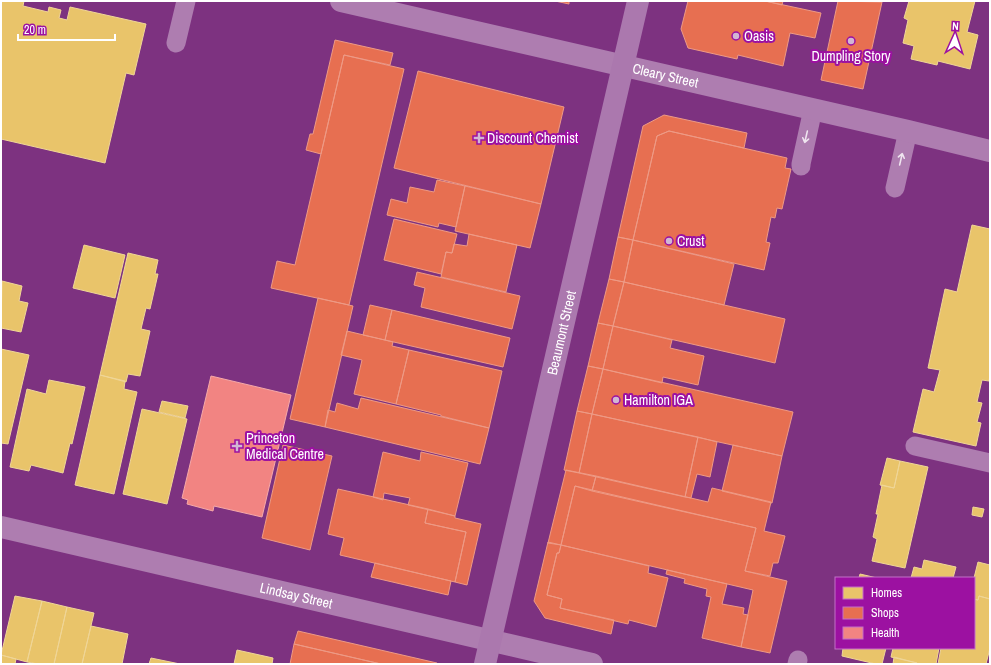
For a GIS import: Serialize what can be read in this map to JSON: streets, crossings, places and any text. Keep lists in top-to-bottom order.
{
  "streets": {
    "main road": ["Beaumont Street"],
    "street": ["Cleary Street", "Lindsay Street"]
  },
  "crossings": [
    ["Cleary Street", "Beaumont Street"],
    ["Beaumont Street", "Lindsay Street"]
  ],
  "places": {
    "other": [
      "Oasis",
      "Dumpling Story",
      "Crust",
      "Hamilton IGA"
    ],
    "health": ["Discount Chemist", "Princeton Medical Centre"]
  },
  "legend": ["Homes", "Shops", "Health"],
  "scale_bar": "20 m",
  "north": "top"
}
